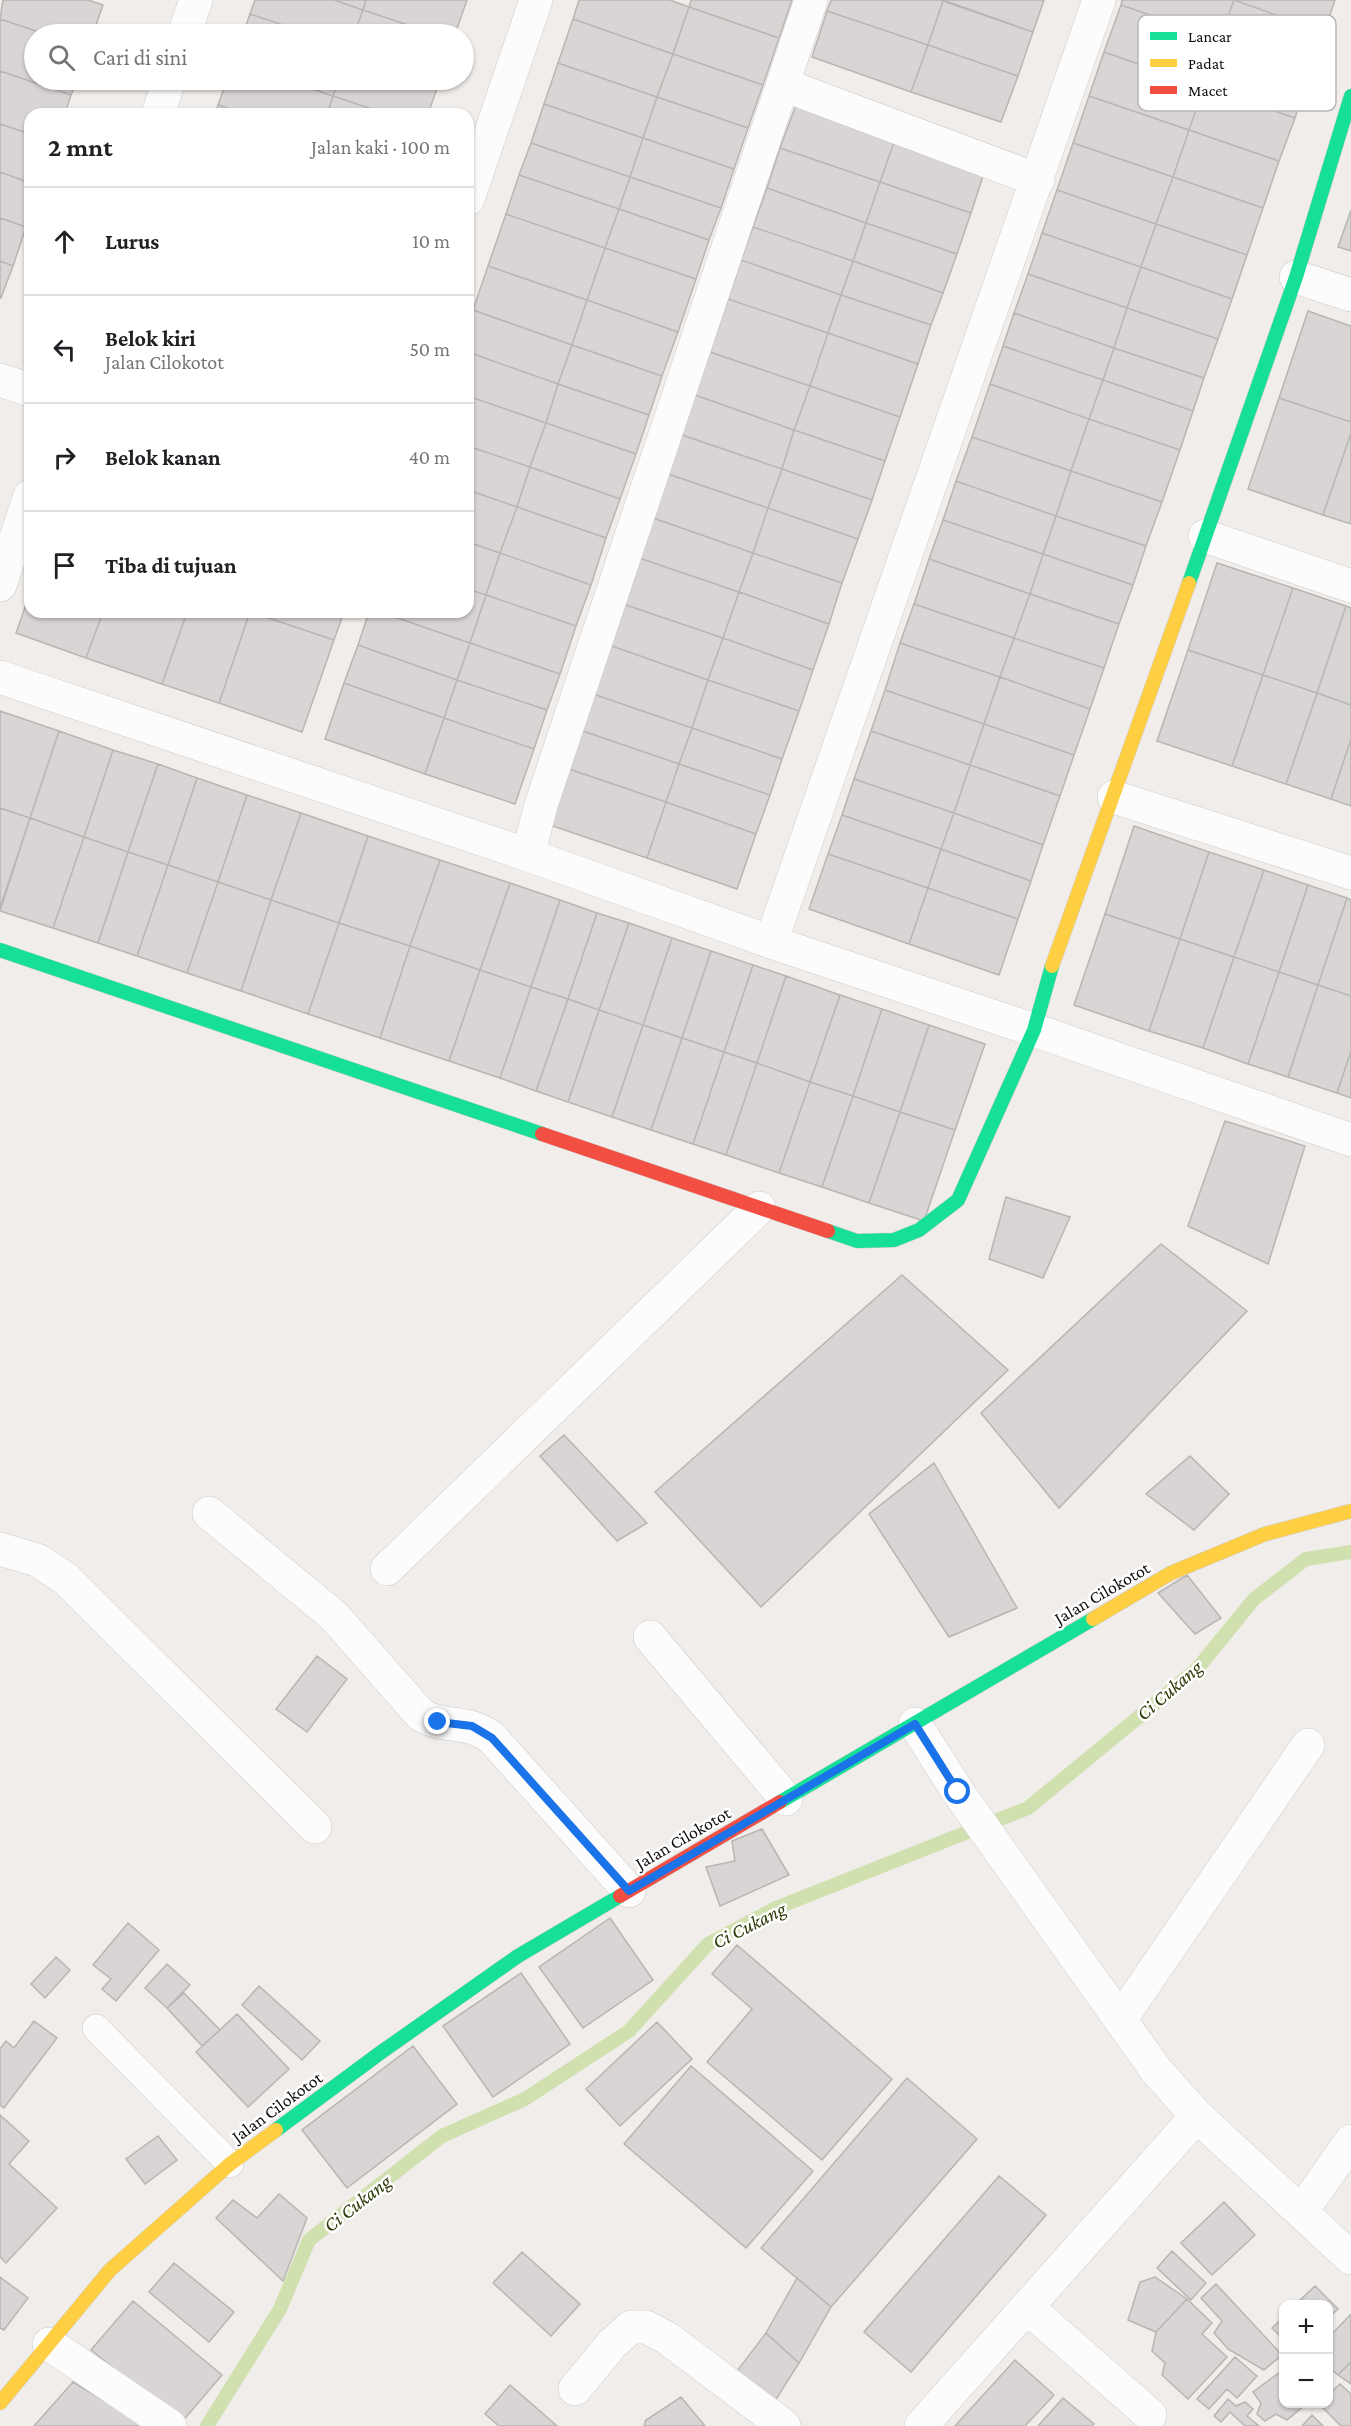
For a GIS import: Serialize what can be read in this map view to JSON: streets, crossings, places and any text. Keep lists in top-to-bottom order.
{
  "streets": {
    "street": ["Jalan Cilokotot"]
  },
  "water": ["Ci Cukang"],
  "legend": ["Lancar", "Padat", "Macet"],
  "page": {
    "search": "Cari di sini",
    "heading": ["2 mnt", "Jalan kaki · 100 m"],
    "list": [
      ["Lurus", "10 m"],
      ["Belok kiri", "Jalan Cilokotot", "50 m"],
      ["Belok kanan", "40 m"],
      "Tiba di tujuan"
    ],
    "map_buttons": ["+", "−"]
  }
}
